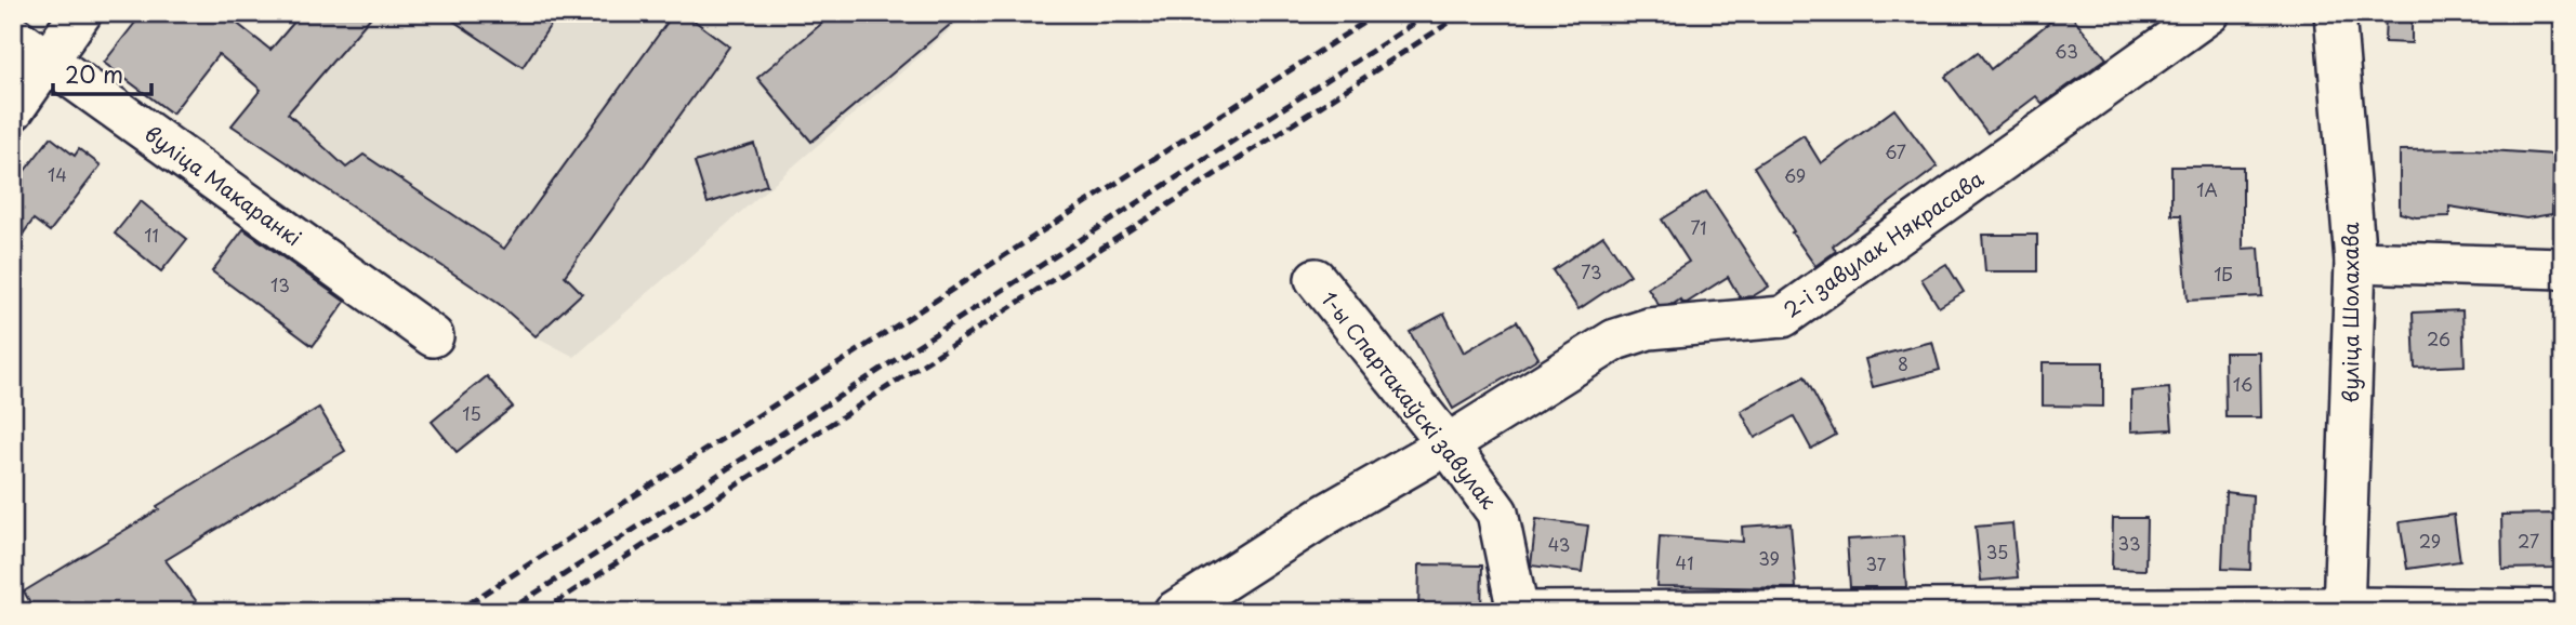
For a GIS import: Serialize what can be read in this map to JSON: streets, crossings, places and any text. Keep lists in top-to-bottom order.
{
  "streets": {
    "street": [
      "вуліца Макаранкі",
      "2-і завулак Някрасава",
      "вуліца Шолахава",
      "1-ы Спартакаўскі завулак"
    ]
  },
  "crossings": [
    ["2-і завулак Някрасава", "1-ы Спартакаўскі завулак"]
  ],
  "house_numbers": [
    "63",
    "67",
    "14",
    "69",
    "1А",
    "71",
    "11",
    "73",
    "1Б",
    "13",
    "26",
    "8",
    "16",
    "15",
    "29",
    "27",
    "33",
    "43",
    "35",
    "39",
    "41",
    "37"
  ],
  "scale_bar": "20 m"
}
